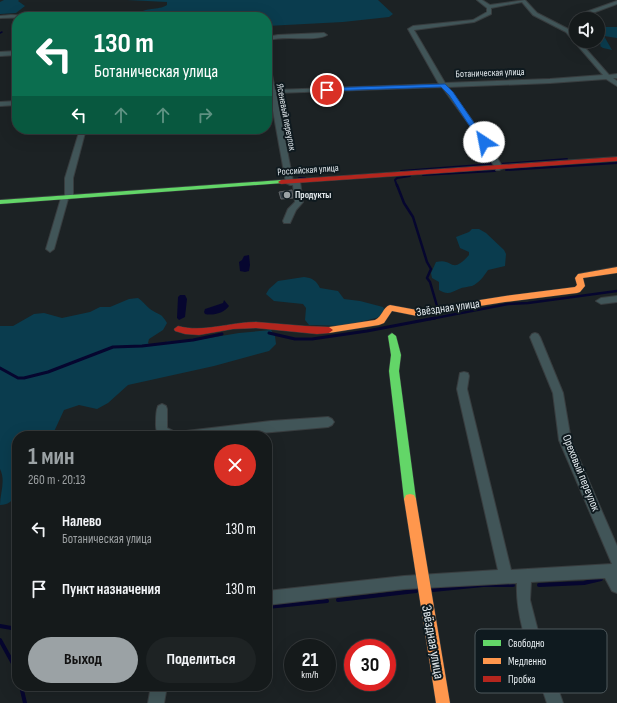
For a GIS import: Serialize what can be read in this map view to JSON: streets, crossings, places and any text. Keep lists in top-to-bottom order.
{
  "streets": {
    "street": [
      "Ботаническая улица",
      "Ясеневый переулок",
      "Российская улица",
      "Звёздная улица",
      "Ореховый переулок"
    ]
  },
  "crossings": [
    ["Ясеневый переулок", "Российская улица"]
  ],
  "places": ["Продукты"],
  "legend": ["Свободно", "Медленно", "Пробка"],
  "page": {
    "turn": ["130 m", "Ботаническая улица"],
    "heading": ["1 мин", "260 m · 20:13"],
    "list": [
      {
        "name": "Налево",
        "note": "Ботаническая улица",
        "value": "130 m"
      },
      {
        "name": "Пункт назначения",
        "value": "130 m"
      }
    ],
    "buttons": ["Выход", "Поделиться"],
    "speed": "21 km/h",
    "limit": "30"
  }
}
